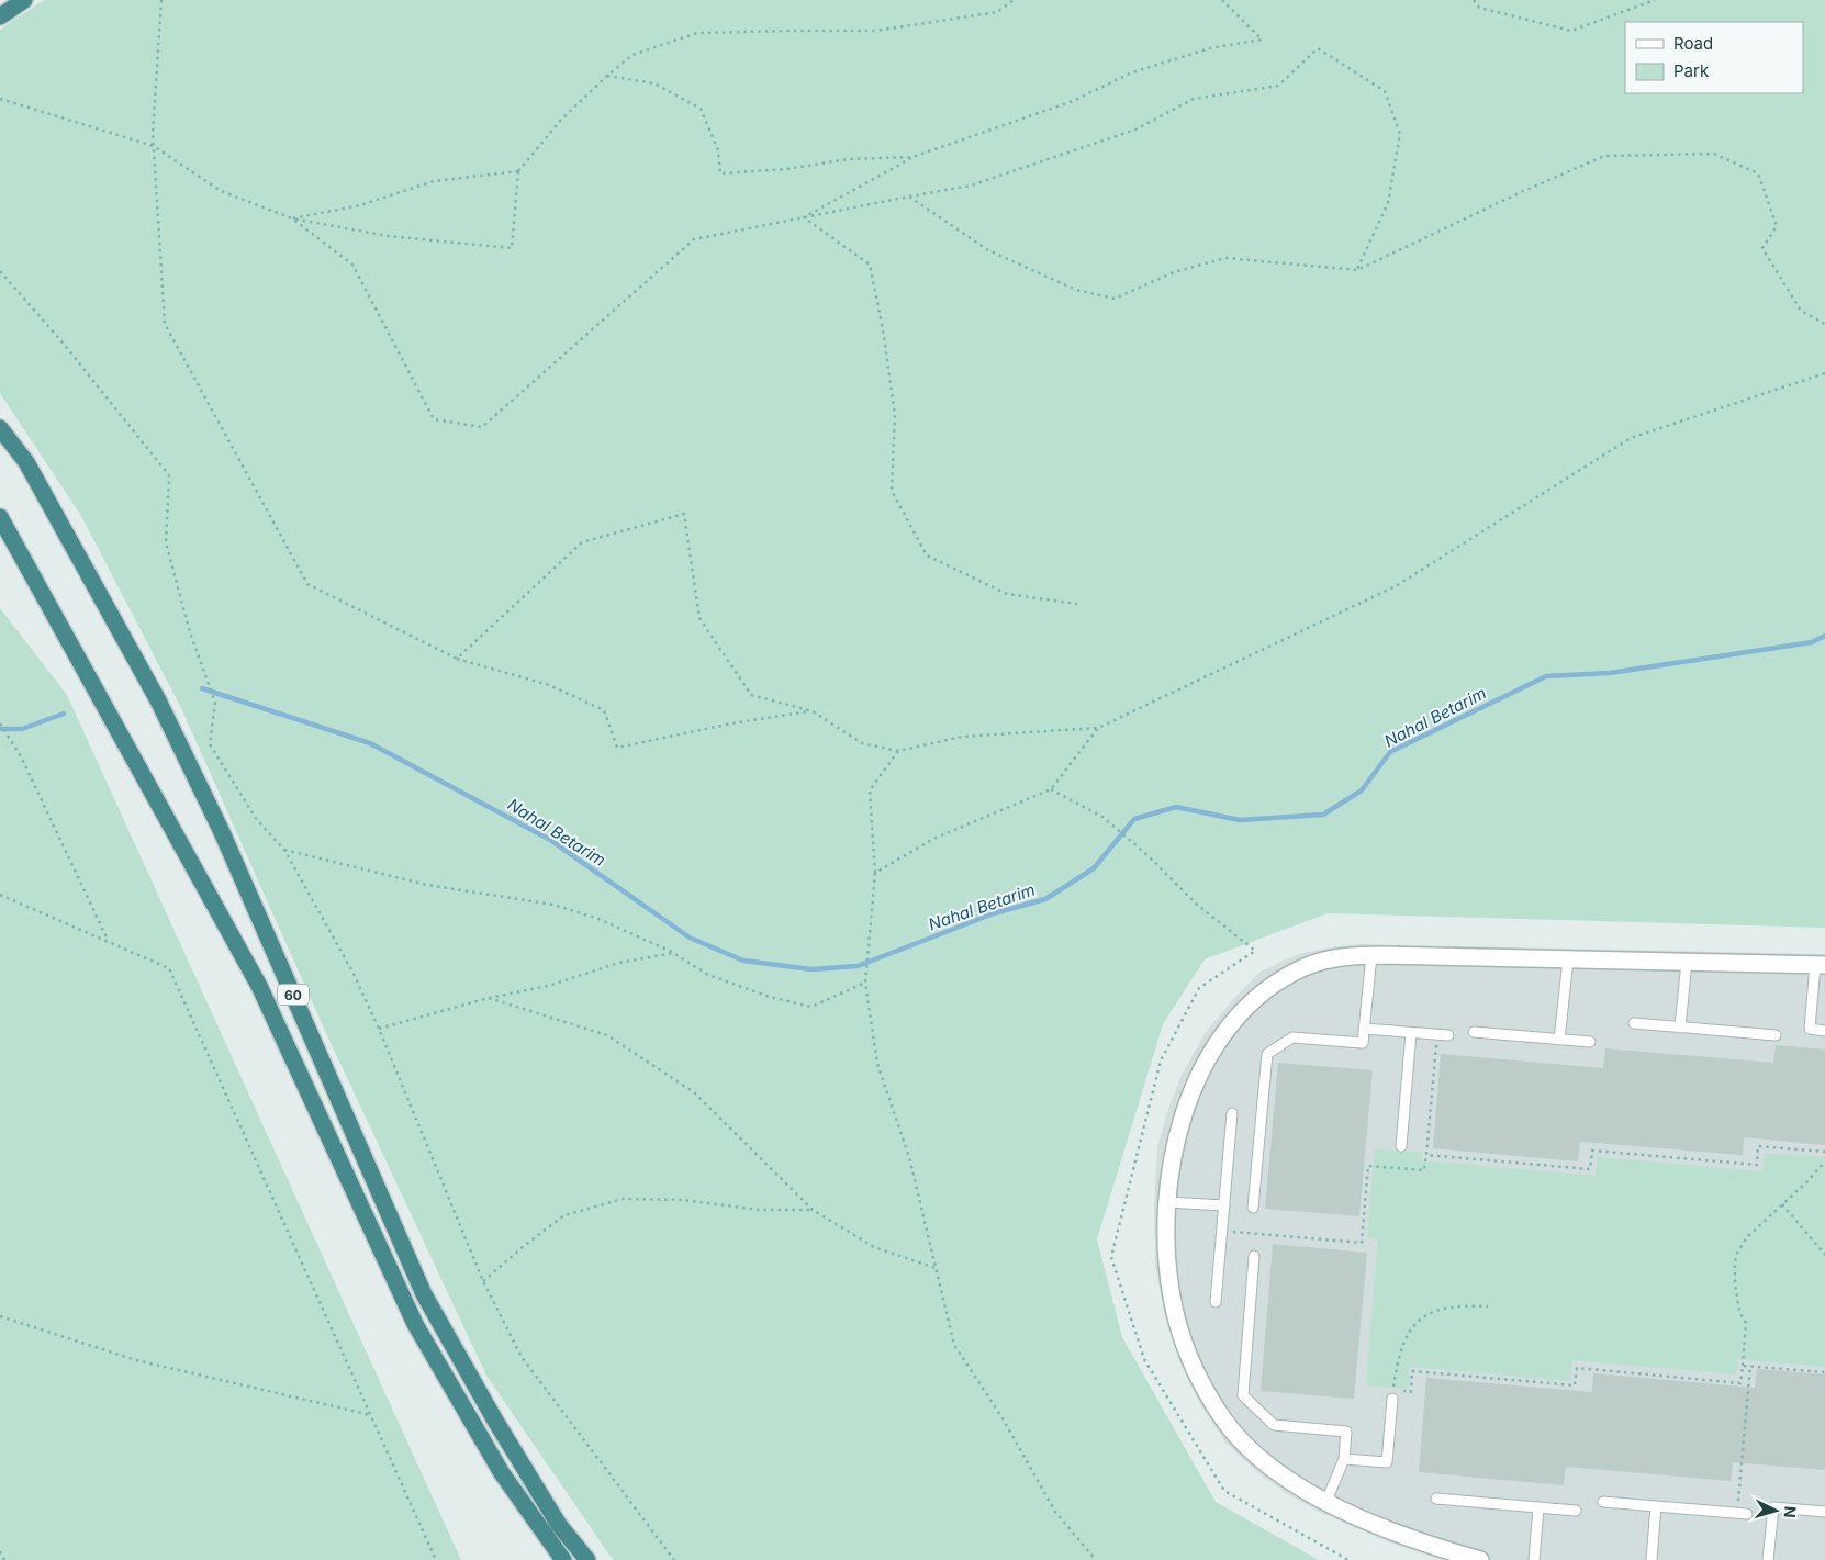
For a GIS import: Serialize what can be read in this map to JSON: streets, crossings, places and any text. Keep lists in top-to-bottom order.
{
  "streets": {
    "highway": ["60"]
  },
  "water": ["Nahal Betarim"],
  "legend": ["Road", "Park"],
  "north": "right"
}
